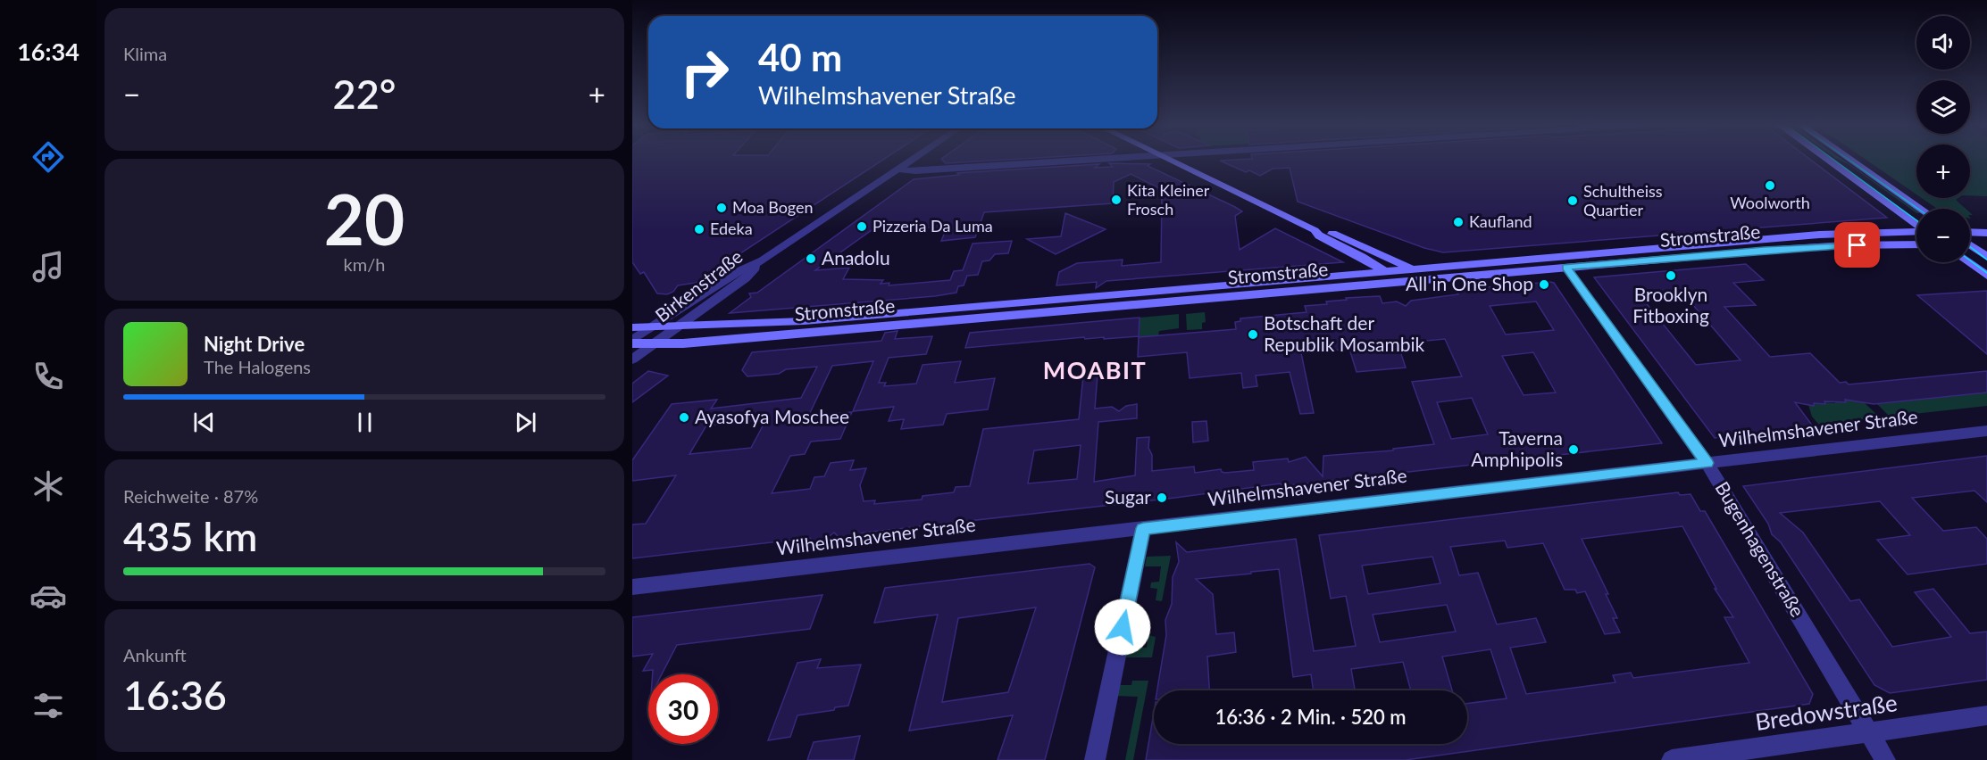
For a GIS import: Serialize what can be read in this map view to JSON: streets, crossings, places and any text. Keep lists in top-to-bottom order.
{
  "streets": {
    "main road": ["Stromstraße"],
    "street": [
      "Birkenstraße",
      "Wilhelmshavener Straße",
      "Bugenhagenstraße",
      "Bredowstraße"
    ]
  },
  "crossings": [
    ["Stromstraße", "Birkenstraße"],
    ["Stromstraße", "Bugenhagenstraße"],
    ["Wilhelmshavener Straße", "Bugenhagenstraße"],
    ["Bugenhagenstraße", "Bredowstraße"]
  ],
  "districts": ["MOABIT"],
  "places": [
    "Woolworth",
    "Kita Kleiner Frosch",
    "Schultheiss Quartier",
    "Moa Bogen",
    "Kaufland",
    "Pizzeria Da Luma",
    "Edeka",
    "Anadolu",
    "Brooklyn Fitboxing",
    "All in One Shop",
    "Botschaft der Republik Mosambik",
    "Ayasofya Moschee",
    "Taverna Amphipolis",
    "Sugar"
  ],
  "page": {
    "tabs": "16:34",
    "tile": [
      "Klima",
      ["20", "km/h"],
      ["Reichweite · 87%", "435 km"],
      ["Ankunft", "16:36"]
    ],
    "map_buttons": ["+", "−"],
    "turn": ["40 m", "Wilhelmshavener Straße"],
    "heat": ["−", "22°", "+"],
    "song": ["Night Drive", "The Halogens"],
    "limit": "30",
    "trip": "16:36 · 2 Min. · 520 m"
  }
}
